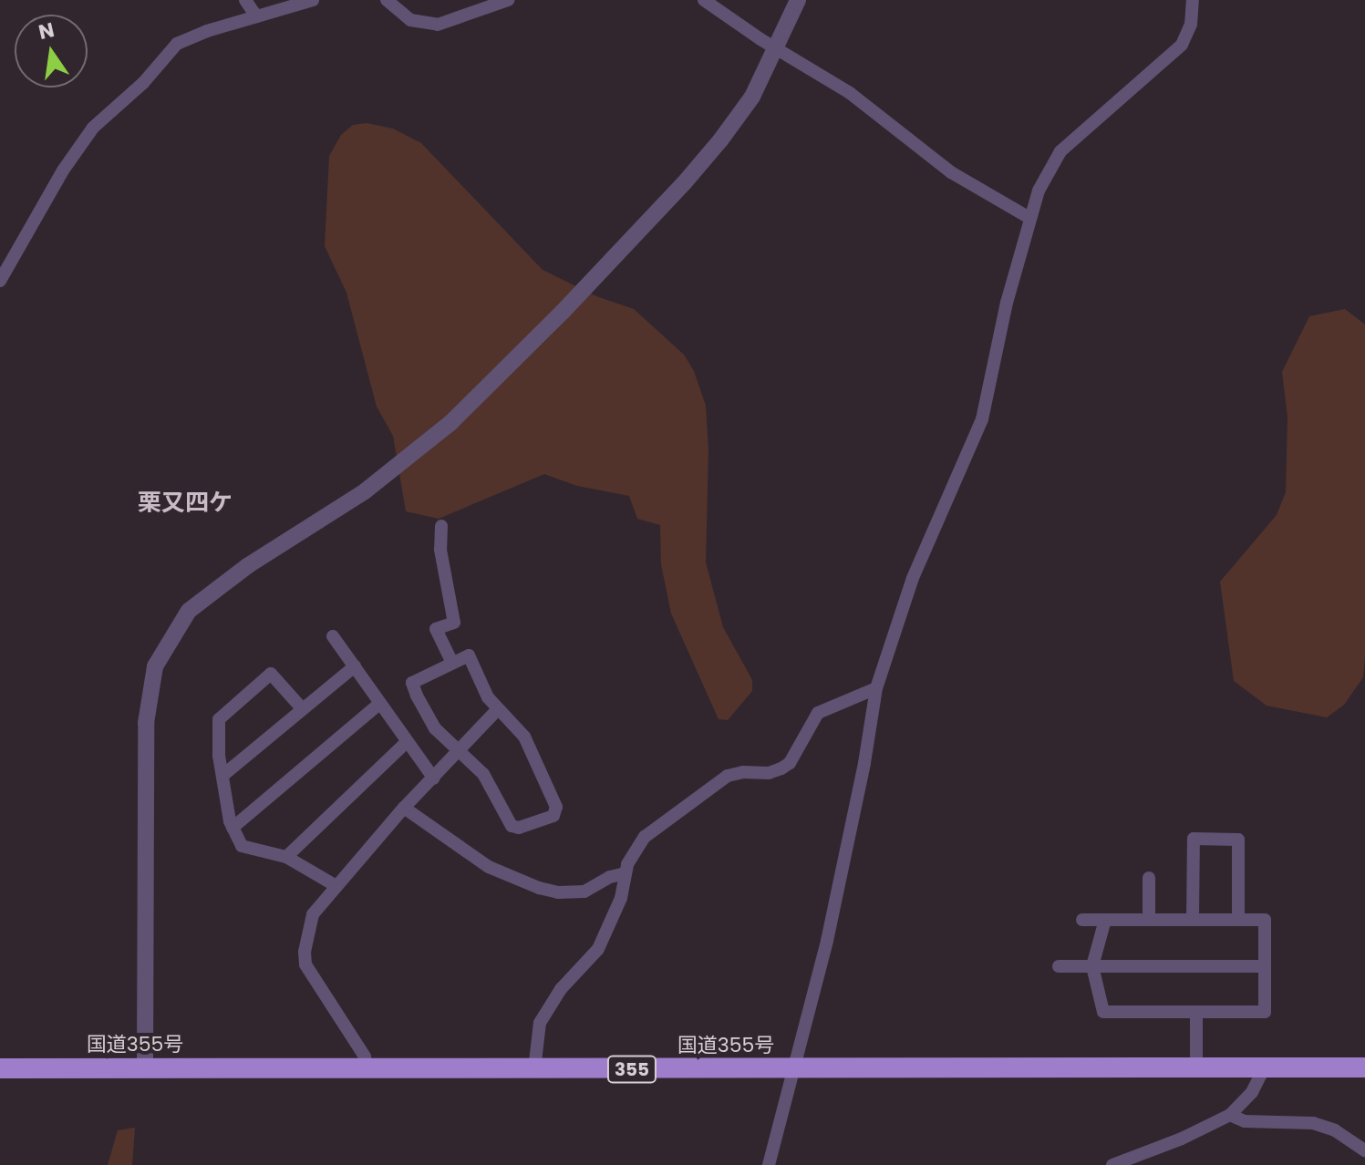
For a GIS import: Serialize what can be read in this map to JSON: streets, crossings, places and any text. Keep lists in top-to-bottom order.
{
  "streets": {
    "highway": ["国道355号", "355"]
  },
  "districts": ["栗又四ケ"],
  "north": "top"
}
